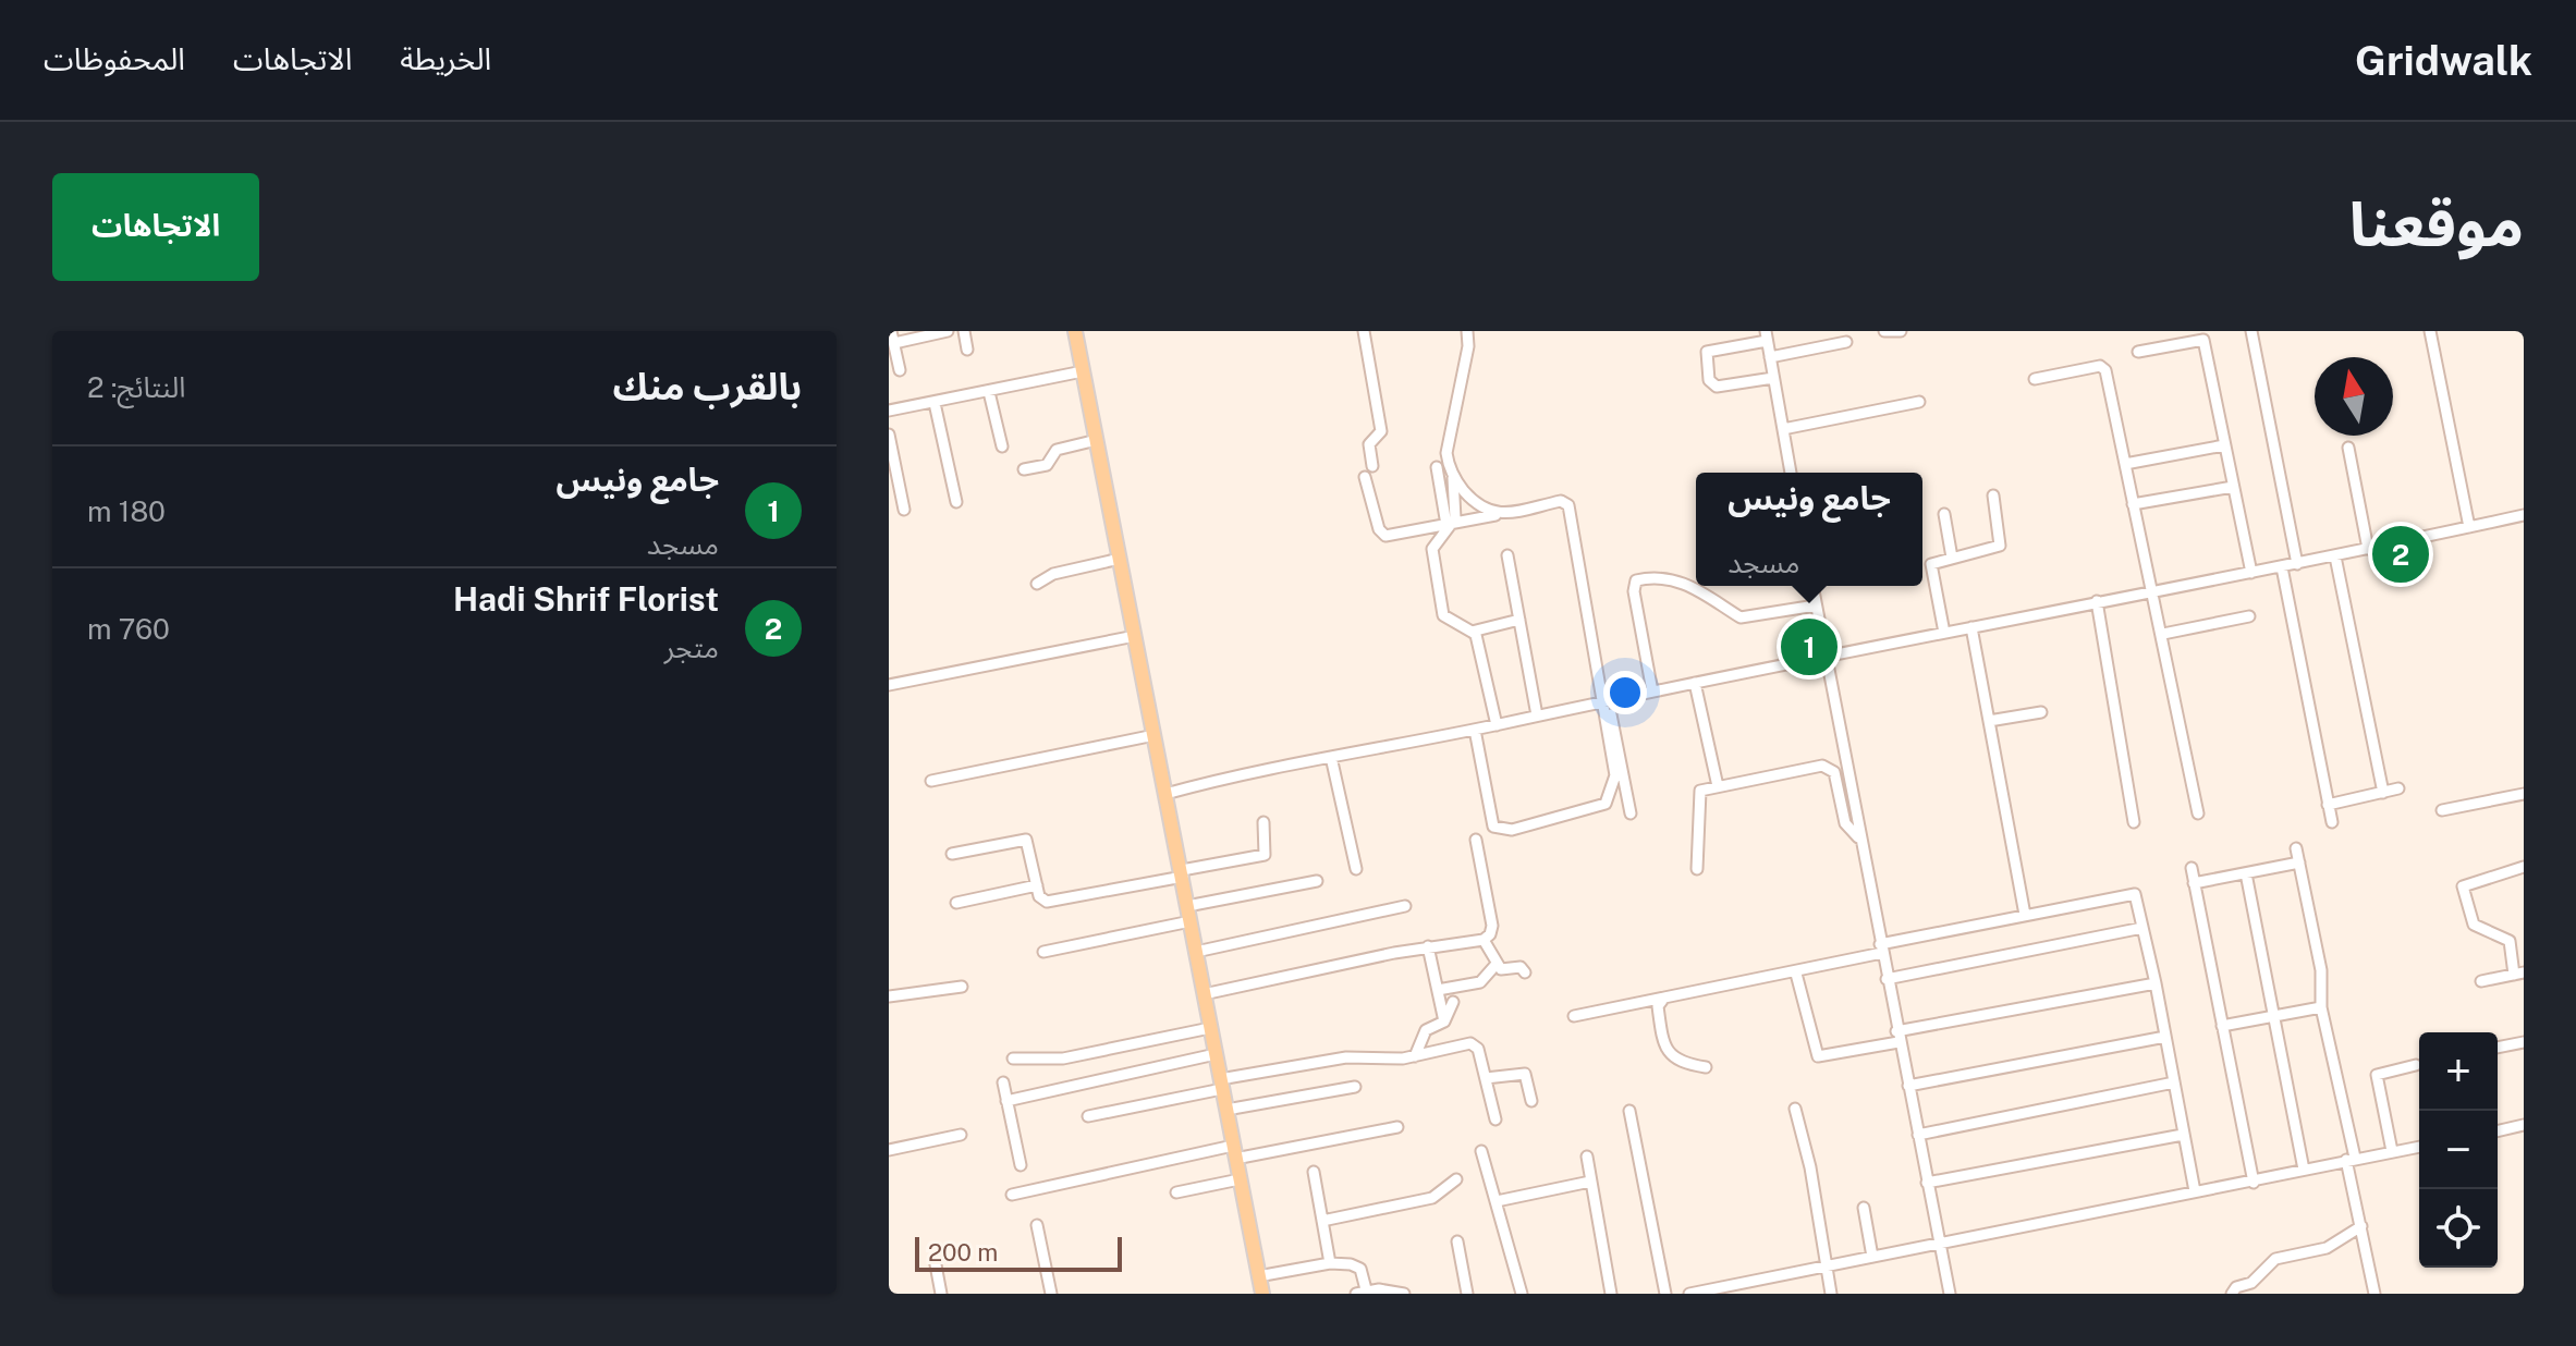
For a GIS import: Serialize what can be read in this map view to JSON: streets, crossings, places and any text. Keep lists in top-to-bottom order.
{
  "scale_bar": "200 m",
  "north": "top",
  "page": {
    "header": "Gridwalk",
    "nav": ["الخريطة", "الاتجاهات", "المحفوظات"],
    "title": "موقعنا",
    "buttons": "الاتجاهات",
    "heading": ["بالقرب منك", "النتائج: 2"],
    "list": [
      {
        "mark": "1",
        "name": "جامع ونيس",
        "note": "مسجد",
        "value": "180 m"
      },
      {
        "mark": "2",
        "name": "Hadi Shrif Florist",
        "note": "متجر",
        "value": "760 m"
      }
    ],
    "popup": ["جامع ونيس", "مسجد"],
    "pins": ["2", "1"],
    "map_buttons": ["+", "−"],
    "scale": "200 m"
  }
}
